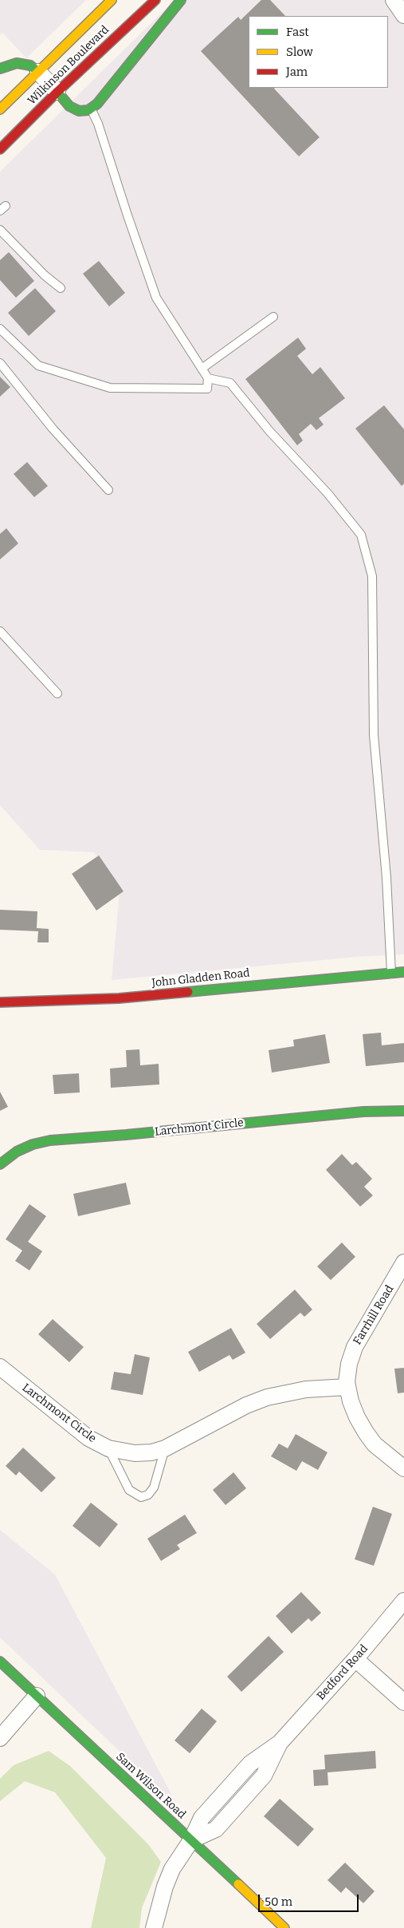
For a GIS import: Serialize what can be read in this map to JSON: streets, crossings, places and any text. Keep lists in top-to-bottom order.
{
  "streets": {
    "street": [
      "Wilkinson Boulevard",
      "John Gladden Road",
      "Larchmont Circle",
      "Farrhill Road",
      "Bedford Road",
      "Sam Wilson Road"
    ]
  },
  "crossings": [
    ["Larchmont Circle", "Farrhill Road"],
    ["Bedford Road", "Sam Wilson Road"]
  ],
  "legend": ["Fast", "Slow", "Jam"],
  "scale_bar": "50 m"
}
